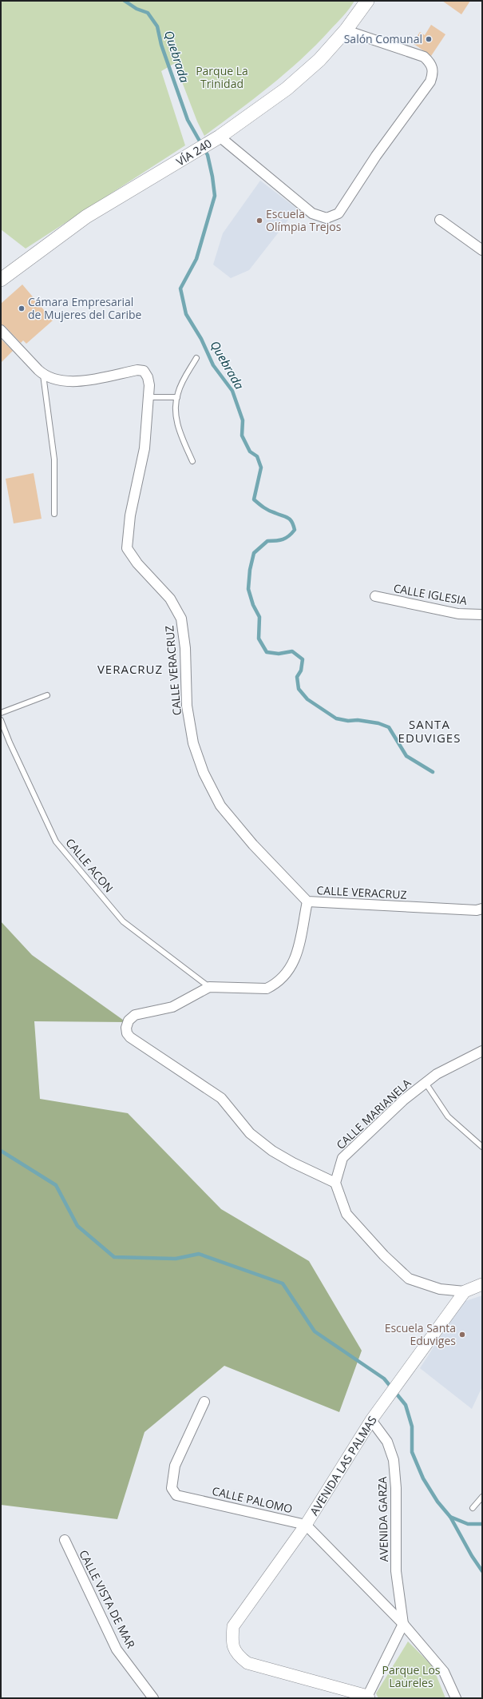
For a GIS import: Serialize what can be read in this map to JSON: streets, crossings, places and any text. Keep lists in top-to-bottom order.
{
  "streets": {
    "main road": ["VÍA 240"],
    "street": [
      "CALLE IGLESIA",
      "CALLE VERACRUZ",
      "CALLE MARIANELA",
      "AVENIDA LAS PALMAS",
      "CALLE PALOMO",
      "AVENIDA GARZA",
      "CALLE VISTA DE MAR"
    ],
    "lane": ["CALLE ACON"]
  },
  "crossings": [
    ["AVENIDA LAS PALMAS", "CALLE PALOMO"],
    ["AVENIDA LAS PALMAS", "AVENIDA GARZA"]
  ],
  "districts": ["VERACRUZ", "SANTA EDUVIGES"],
  "water": ["Quebrada"],
  "parks": ["Parque La Trinidad", "Parque Los Laureles"],
  "places": [
    "Salón Comunal",
    "Escuela Olímpia Trejos",
    "Cámara Empresarial de Mujeres del Caribe",
    "Escuela Santa Eduviges"
  ]
}
